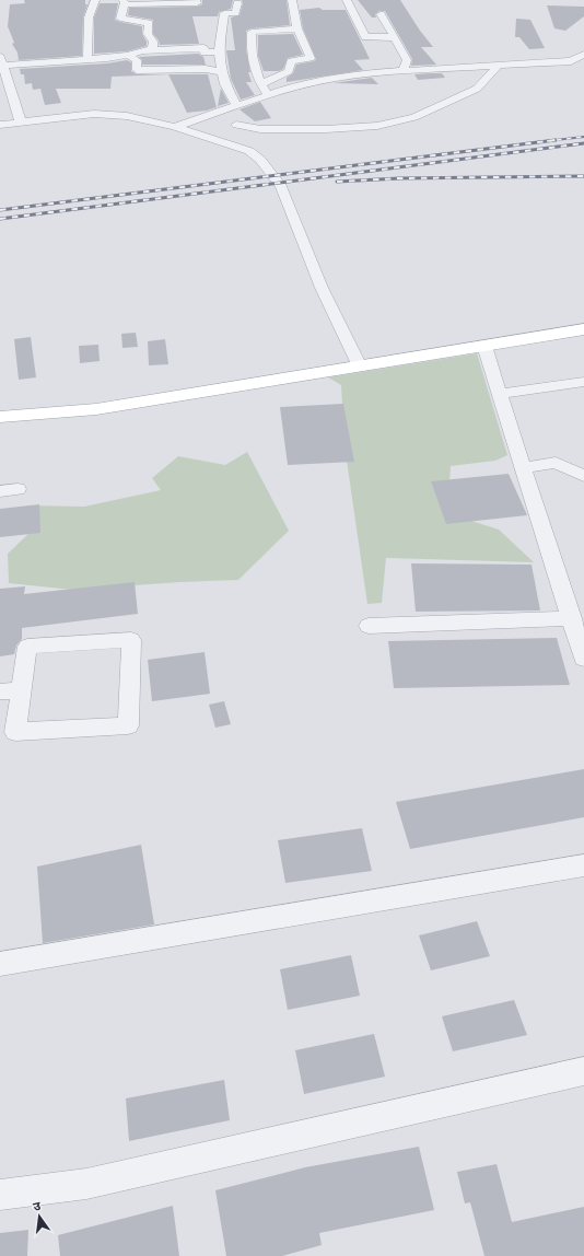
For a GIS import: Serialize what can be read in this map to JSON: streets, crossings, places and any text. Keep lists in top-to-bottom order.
{
  "north": "top"
}
